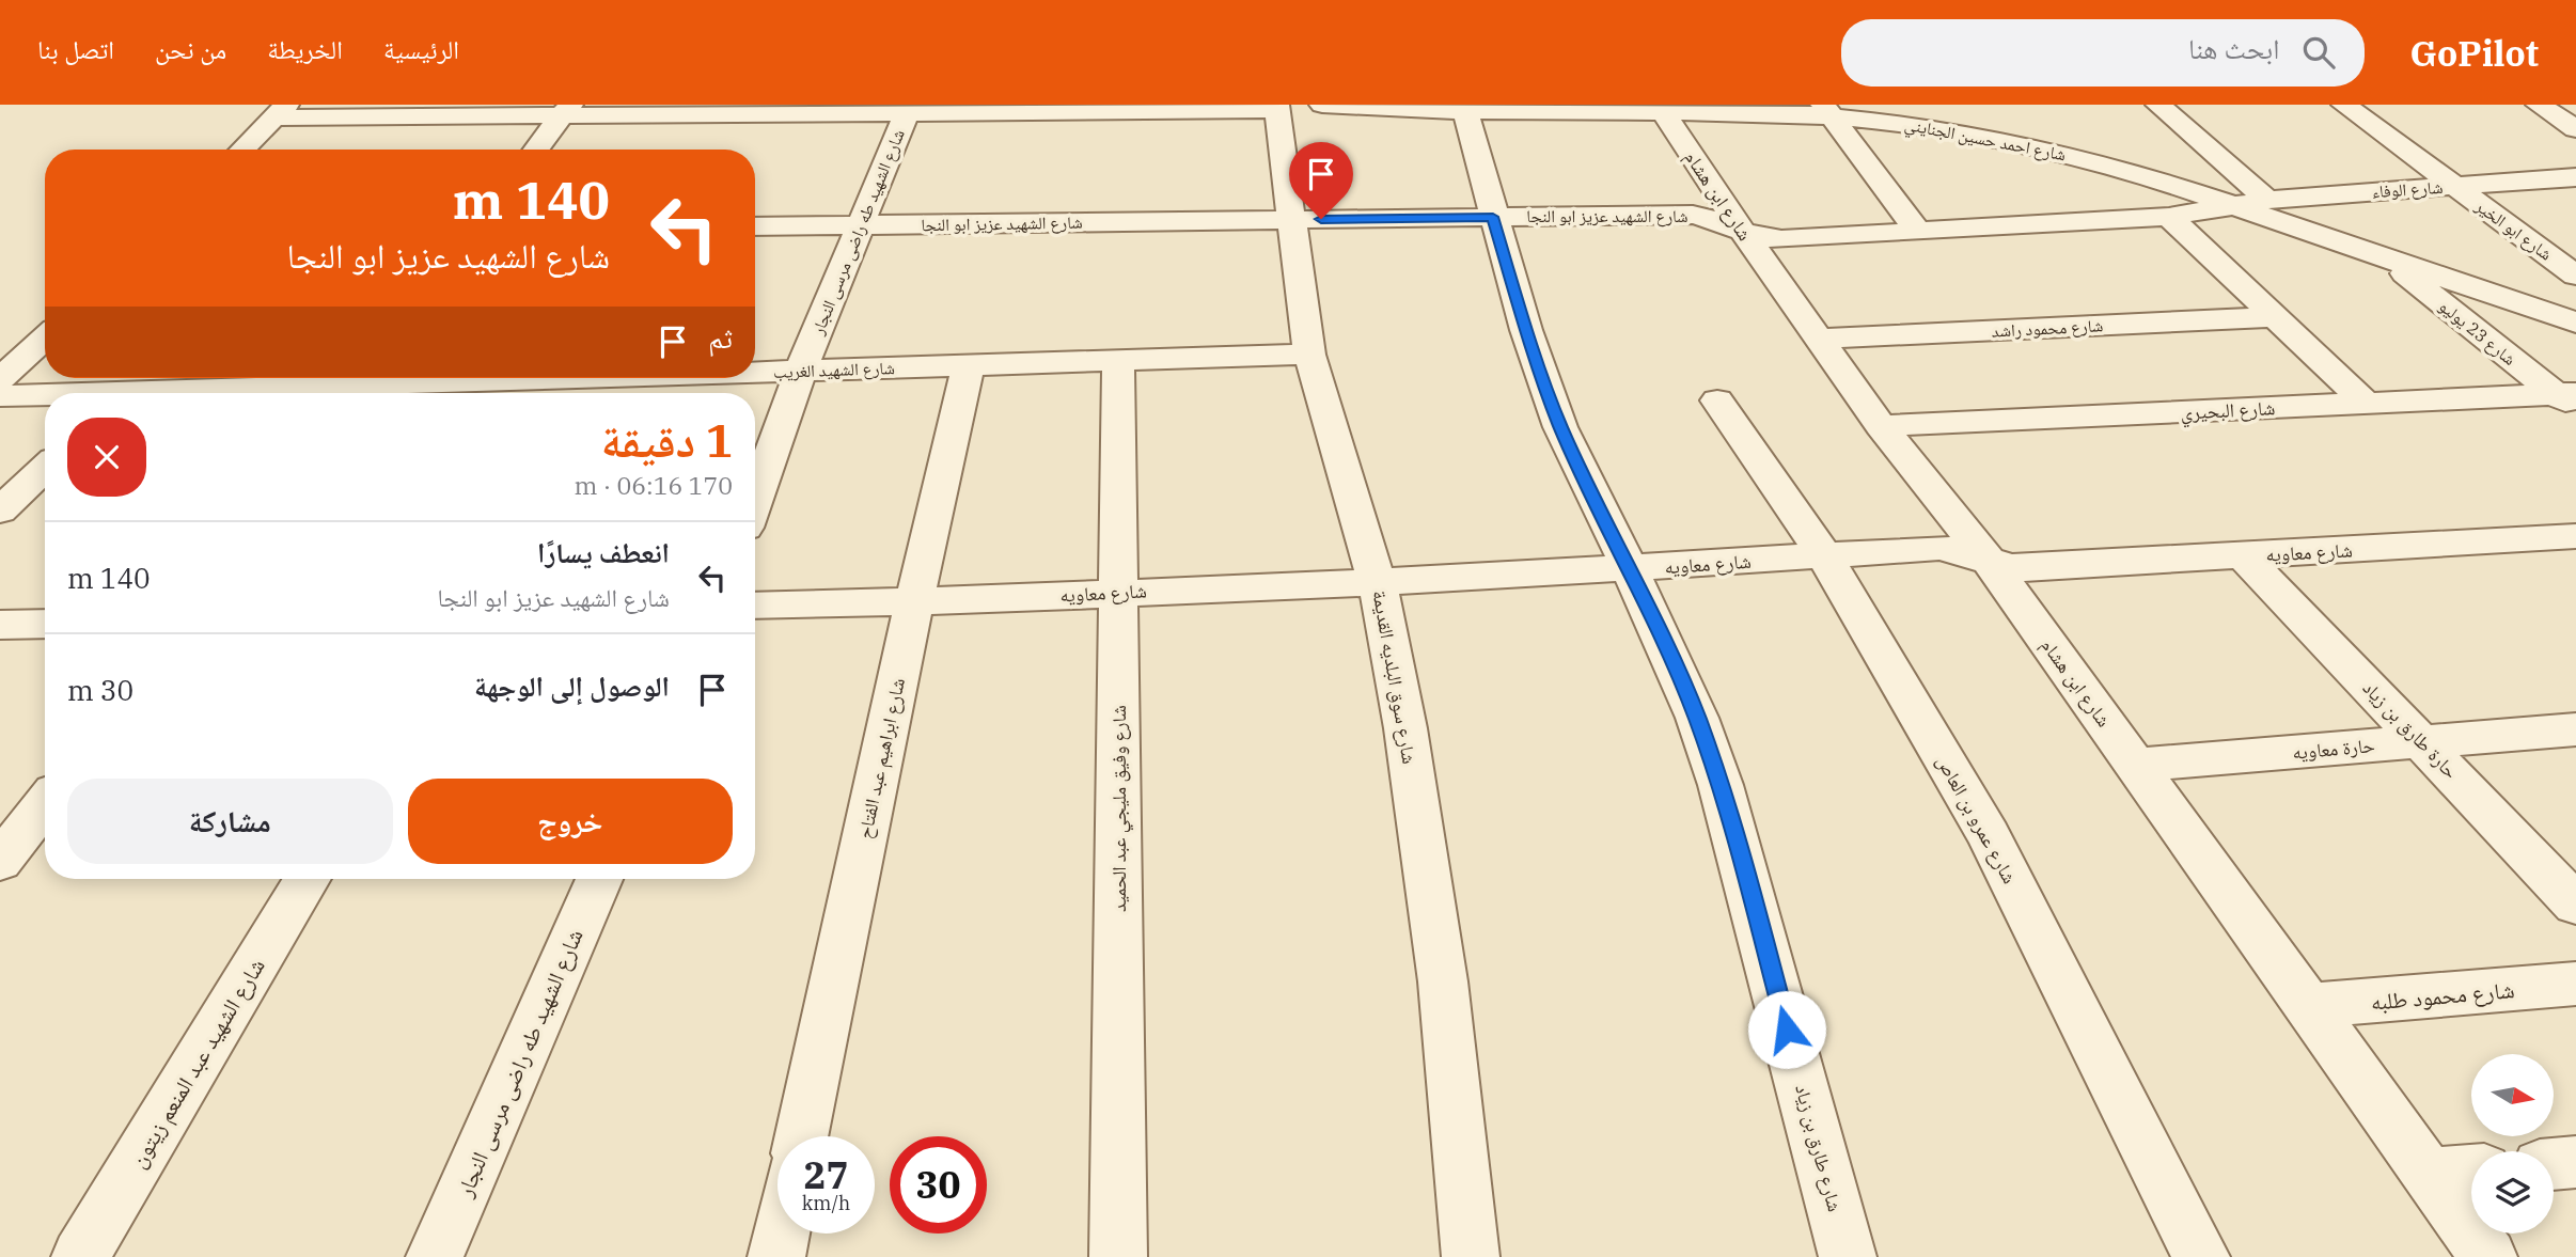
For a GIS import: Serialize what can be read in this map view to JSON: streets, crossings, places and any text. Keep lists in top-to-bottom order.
{
  "streets": {
    "street": [
      "شارع احمد حسين الجنايني",
      "شارع الوفاء",
      "شارع ابن هشام",
      "شارع الشهيد عزيز ابو النجا",
      "شارع ابو الخير",
      "شارع الشهيد طه راضى مرسى النجار",
      "شارع محمود راشد",
      "شارع 23 يوليو",
      "شارع الشهيد الغريب",
      "شارع البحيري",
      "شارع معاويه",
      "شارع سوق البلديه القديمة",
      "حارة طارق بن زياد",
      "حارة معاويه",
      "شارع ابراهيم عبد الفتاح",
      "شارع وفيق مليجي عبد الحميد",
      "شارع عمرو بن العاص",
      "شارع محمود طلبه",
      "شارع الشهيد عبد المنعم زيتون",
      "شارع طارق بن زياد"
    ]
  },
  "crossings": [
    ["شارع احمد حسين الجنايني", "شارع الوفاء"],
    ["شارع احمد حسين الجنايني", "شارع ابن هشام"],
    ["شارع احمد حسين الجنايني", "شارع الشهيد عزيز ابو النجا"],
    ["شارع احمد حسين الجنايني", "شارع 23 يوليو"],
    ["شارع احمد حسين الجنايني", "شارع طارق بن زياد"],
    ["شارع الوفاء", "شارع الشهيد عزيز ابو النجا"],
    ["شارع الوفاء", "شارع ابو الخير"],
    ["شارع ابن هشام", "شارع الشهيد عزيز ابو النجا"],
    ["شارع ابن هشام", "شارع محمود راشد"],
    ["شارع ابن هشام", "شارع البحيري"],
    ["شارع ابن هشام", "شارع معاويه"],
    ["شارع ابن هشام", "حارة معاويه"],
    ["شارع ابن هشام", "شارع محمود طلبه"],
    ["شارع الشهيد عزيز ابو النجا", "شارع الشهيد طه راضى مرسى النجار"],
    ["شارع الشهيد عزيز ابو النجا", "شارع سوق البلديه القديمة"],
    ["شارع الشهيد عزيز ابو النجا", "شارع طارق بن زياد"],
    ["شارع الشهيد طه راضى مرسى النجار", "شارع الشهيد الغريب"],
    ["شارع 23 يوليو", "شارع البحيري"],
    ["شارع الشهيد الغريب", "شارع سوق البلديه القديمة"],
    ["شارع الشهيد الغريب", "شارع ابراهيم عبد الفتاح"],
    ["شارع الشهيد الغريب", "شارع وفيق مليجي عبد الحميد"],
    ["شارع معاويه", "شارع سوق البلديه القديمة"],
    ["شارع معاويه", "حارة طارق بن زياد"],
    ["شارع معاويه", "شارع ابراهيم عبد الفتاح"],
    ["شارع معاويه", "شارع وفيق مليجي عبد الحميد"],
    ["شارع معاويه", "شارع عمرو بن العاص"],
    ["شارع معاويه", "شارع طارق بن زياد"],
    ["حارة طارق بن زياد", "حارة معاويه"]
  ],
  "north": "right",
  "page": {
    "header": "GoPilot",
    "search": "ابحث هنا",
    "nav": [
      "الرئيسية",
      "الخريطة",
      "من نحن",
      "اتصل بنا"
    ],
    "turn": ["140 m", "شارع الشهيد عزيز ابو النجا"],
    "then": "ثم",
    "heading": ["1 دقيقة", "170 m · 06:16"],
    "list": [
      {
        "name": "انعطف يسارًا",
        "note": "شارع الشهيد عزيز ابو النجا",
        "value": "140 m"
      },
      {
        "name": "الوصول إلى الوجهة",
        "value": "30 m"
      }
    ],
    "buttons": ["خروج", "مشاركة"],
    "speed": "27 km/h",
    "limit": "30"
  }
}
